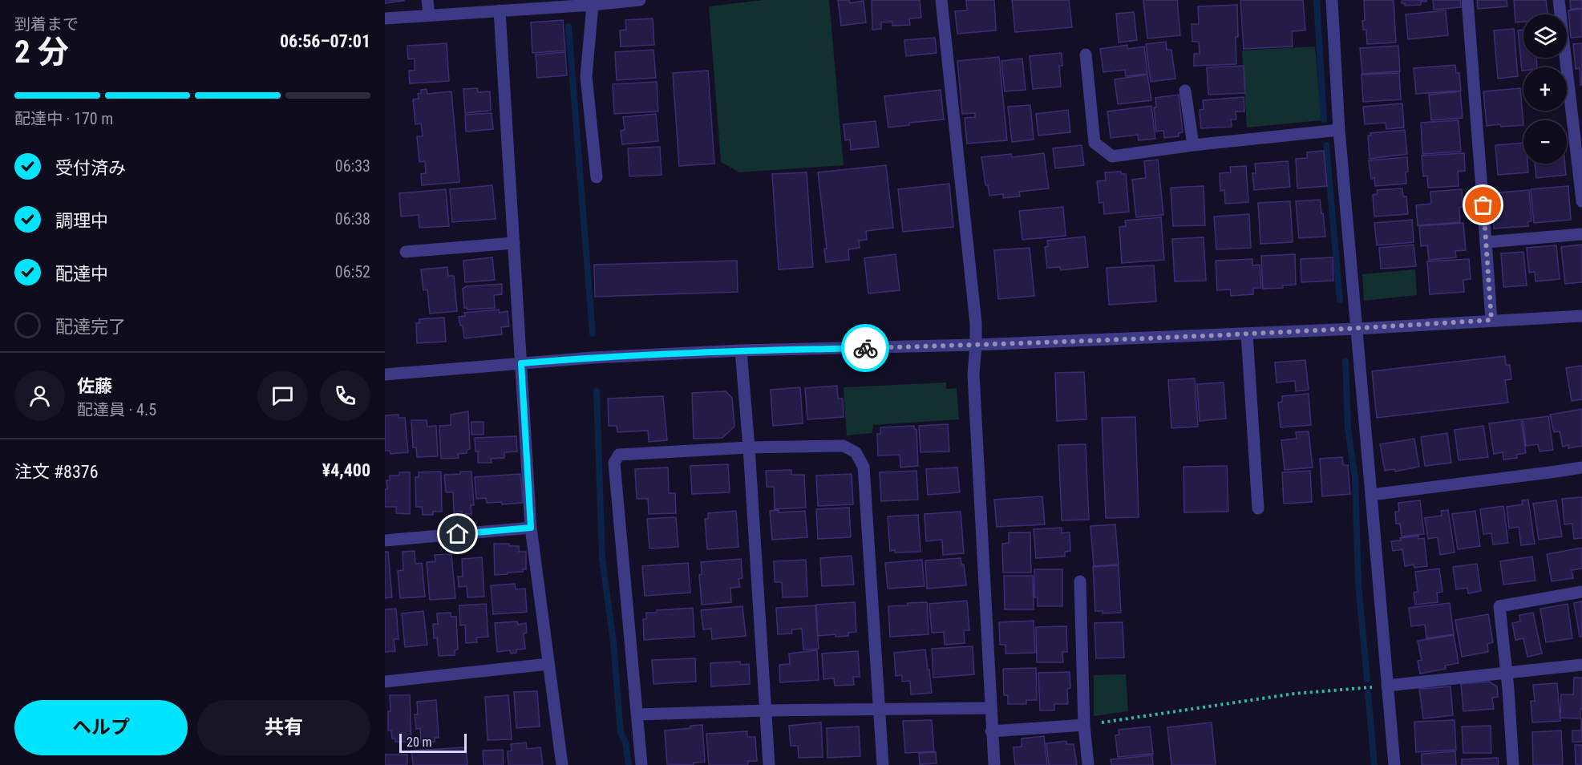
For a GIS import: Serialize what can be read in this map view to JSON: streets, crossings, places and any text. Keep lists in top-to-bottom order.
{
  "scale_bar": "20 m",
  "page": {
    "heading": ["2 分", "到着まで", "06:56–07:01"],
    "panel": [
      "佐藤",
      "配達員 · 4.5",
      "注文 #8376",
      "¥4,400"
    ],
    "map_buttons": ["+", "−"],
    "bar": "配達中 · 170 m",
    "list": [
      ["受付済み", "06:33"],
      ["調理中", "06:38"],
      ["配達中", "06:52"],
      "配達完了"
    ],
    "buttons": ["ヘルプ", "共有"],
    "scale": "20 m"
  }
}
